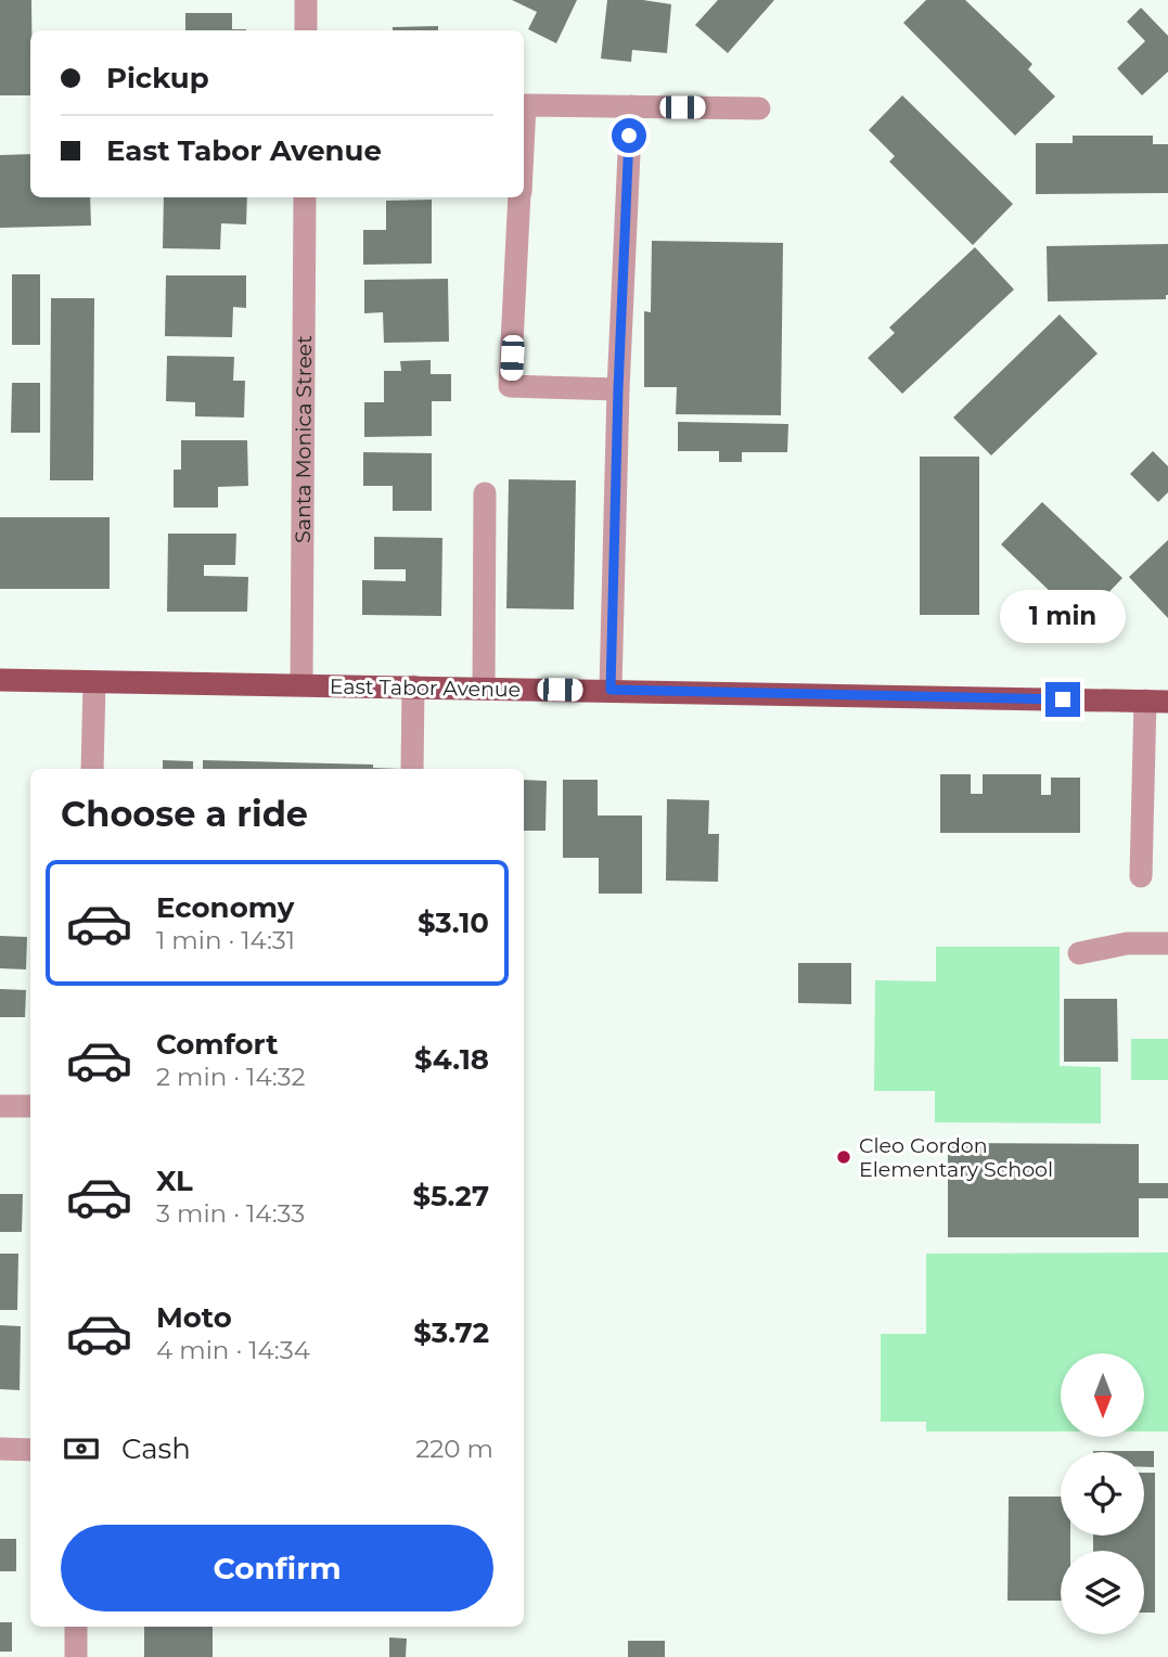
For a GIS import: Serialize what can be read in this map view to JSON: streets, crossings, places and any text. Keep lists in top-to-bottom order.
{
  "streets": {
    "main road": ["East Tabor Avenue"],
    "street": ["Santa Monica Street"]
  },
  "crossings": [
    ["Santa Monica Street", "East Tabor Avenue"]
  ],
  "places": ["Cleo Gordon Elementary School"],
  "north": "bottom",
  "page": {
    "banner": ["Pickup", "East Tabor Avenue"],
    "bubble": "1 min",
    "heading": "Choose a ride",
    "list": [
      {
        "name": "Economy",
        "note": "1 min · 14:31",
        "value": "$3.10"
      },
      {
        "name": "Comfort",
        "note": "2 min · 14:32",
        "value": "$4.18"
      },
      {
        "name": "XL",
        "note": "3 min · 14:33",
        "value": "$5.27"
      },
      {
        "name": "Moto",
        "note": "4 min · 14:34",
        "value": "$3.72"
      }
    ],
    "pay": ["Cash", "220 m"],
    "buttons": "Confirm"
  }
}
